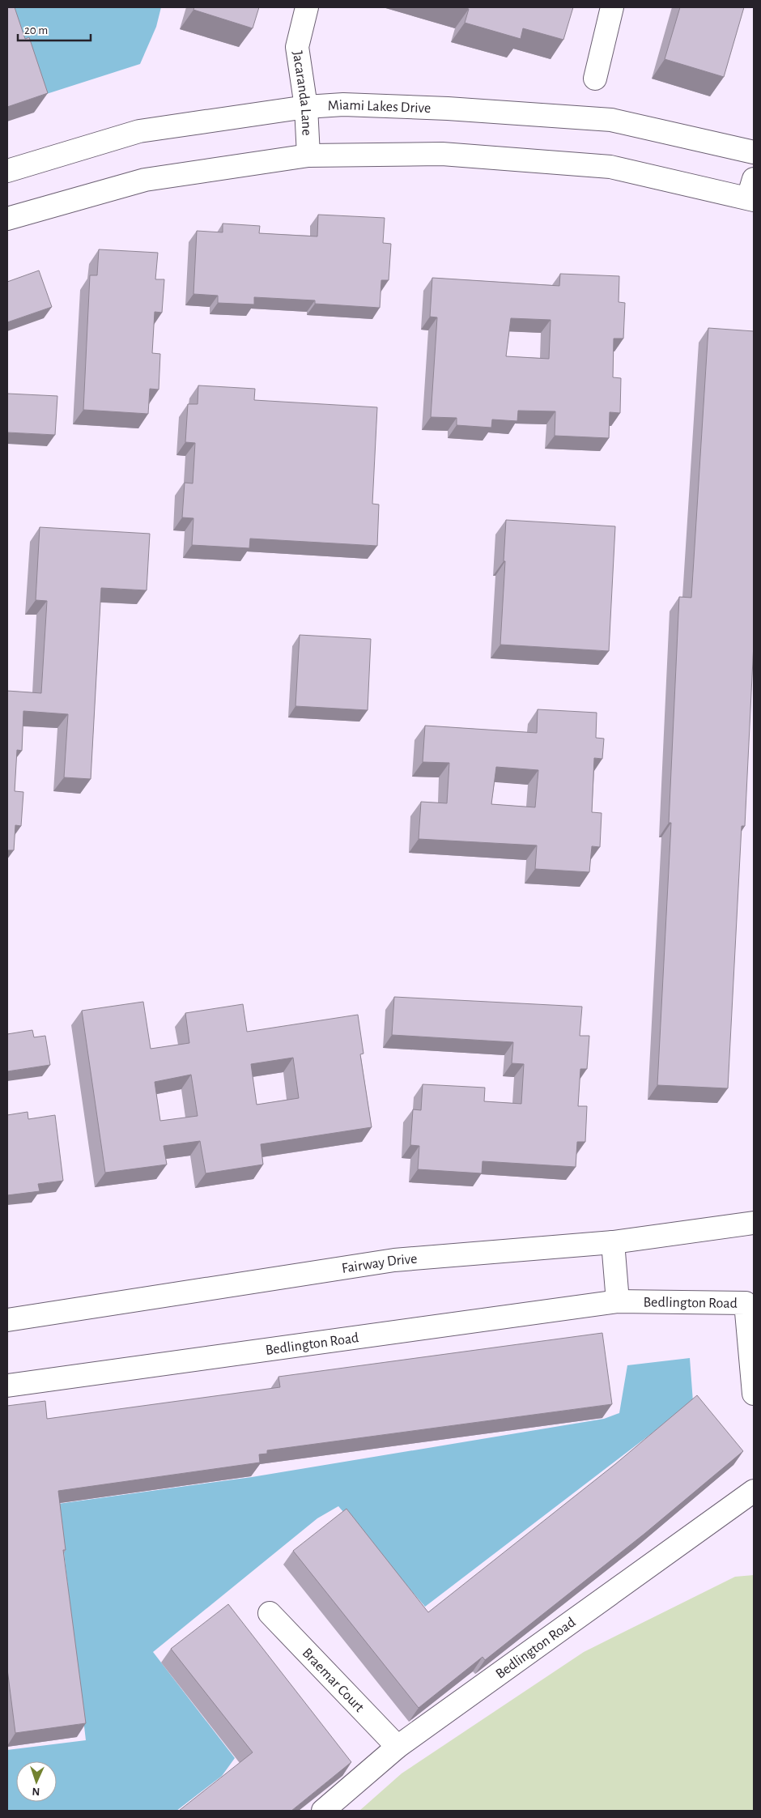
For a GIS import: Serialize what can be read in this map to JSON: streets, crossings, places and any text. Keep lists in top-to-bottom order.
{
  "streets": {
    "street": [
      "Jacaranda Lane",
      "Miami Lakes Drive",
      "Fairway Drive",
      "Bedlington Road",
      "Braemar Court"
    ]
  },
  "crossings": [
    ["Jacaranda Lane", "Miami Lakes Drive"],
    ["Bedlington Road", "Braemar Court"]
  ],
  "scale_bar": "20 m",
  "north": "bottom"
}
